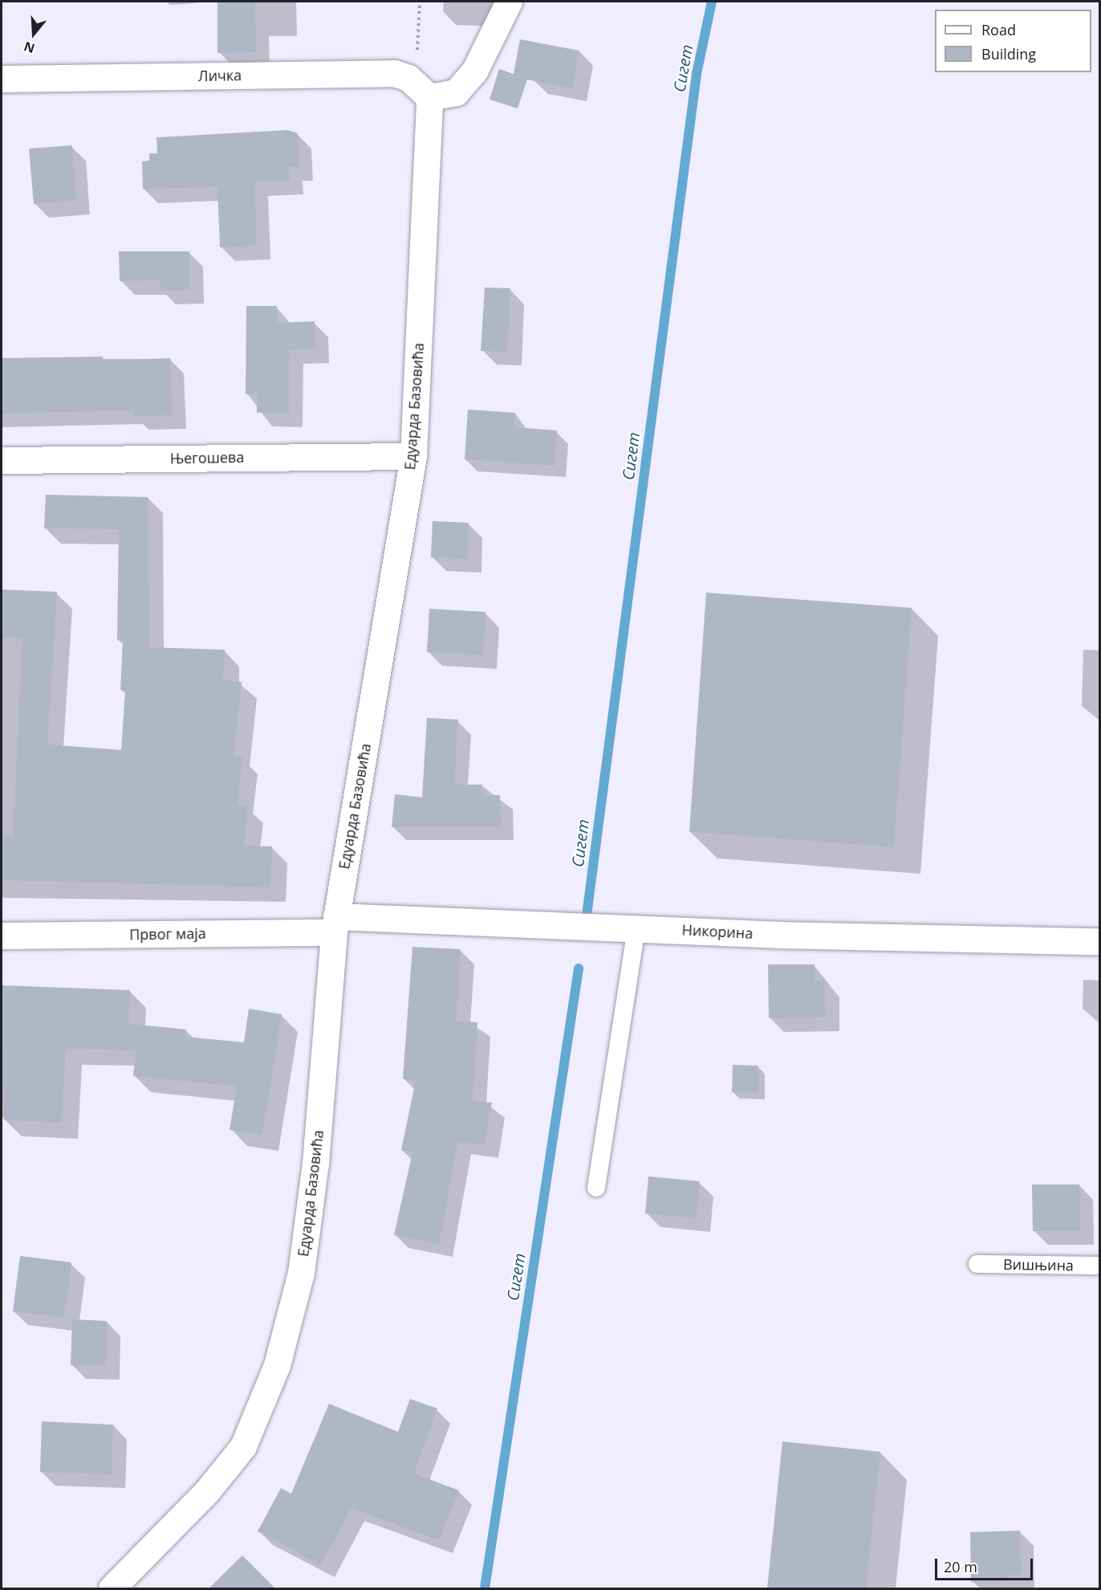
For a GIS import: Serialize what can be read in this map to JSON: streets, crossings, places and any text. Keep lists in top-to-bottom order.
{
  "streets": {
    "street": [
      "Личка",
      "Едуарда Базовића",
      "Његошева",
      "Никорина",
      "Првог маја"
    ],
    "lane": ["Вишњина"]
  },
  "crossings": [
    ["Едуарда Базовића", "Његошева"],
    ["Едуарда Базовића", "Никорина"],
    ["Едуарда Базовића", "Првог маја"],
    ["Никорина", "Првог маја"]
  ],
  "water": ["Сигет"],
  "legend": ["Road", "Building"],
  "scale_bar": "20 m",
  "north": "bottom"
}
